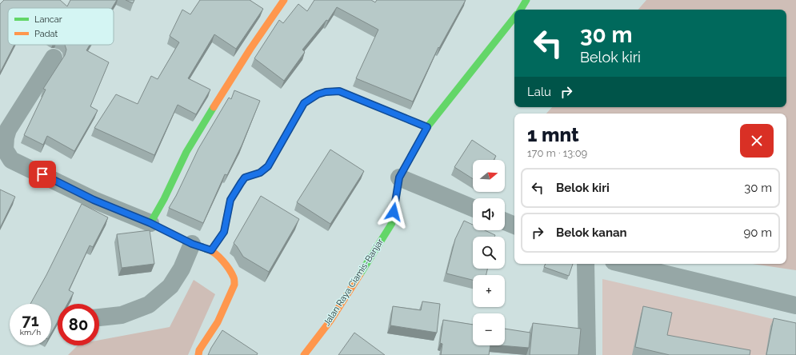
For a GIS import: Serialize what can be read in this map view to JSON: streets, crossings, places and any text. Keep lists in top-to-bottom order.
{
  "streets": {
    "main road": ["Jalan Raya Ciamis-Banjar"]
  },
  "legend": ["Lancar", "Padat"],
  "north": "right",
  "page": {
    "turn": ["30 m", "Belok kiri"],
    "then": "Lalu",
    "heading": ["1 mnt", "170 m · 13:09"],
    "map_buttons": ["+", "−"],
    "list": [
      {
        "name": "Belok kiri",
        "value": "30 m"
      },
      {
        "name": "Belok kanan",
        "value": "90 m"
      }
    ],
    "speed": "71 km/h",
    "limit": "80"
  }
}
